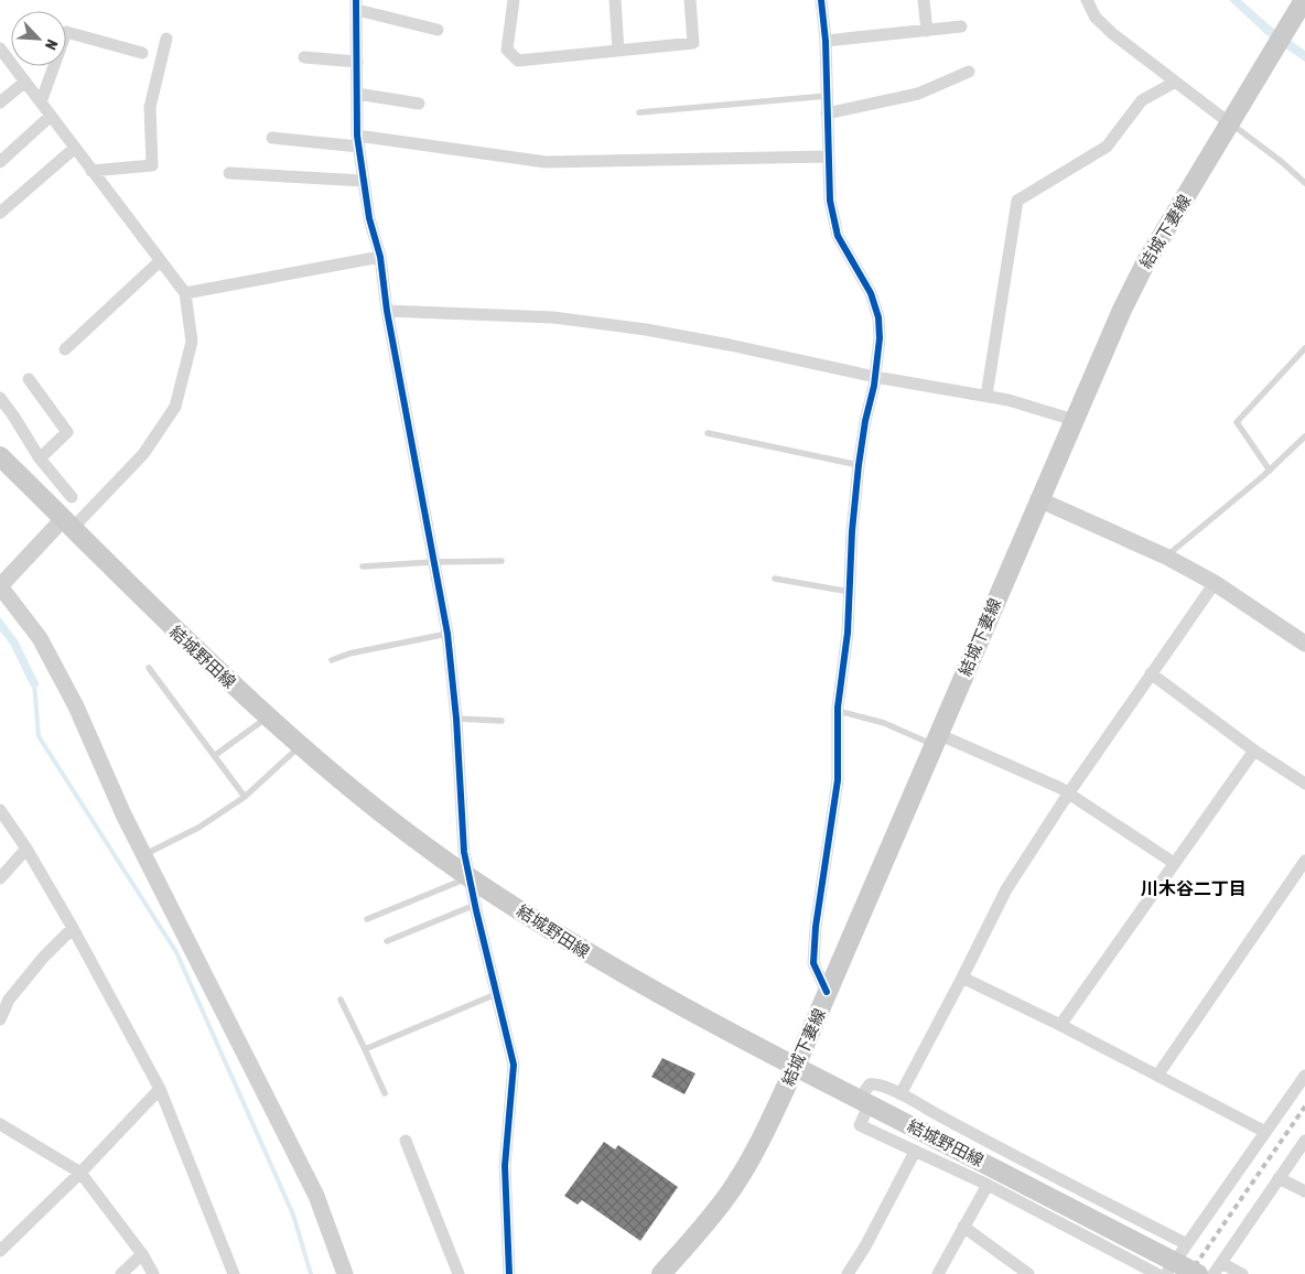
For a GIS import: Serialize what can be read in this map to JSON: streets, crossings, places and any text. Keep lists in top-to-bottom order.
{
  "streets": {
    "main road": ["結城下妻線", "結城野田線"]
  },
  "crossings": [
    ["結城下妻線", "結城野田線"]
  ],
  "districts": ["川木谷二丁目"],
  "north": "bottom right"
}
